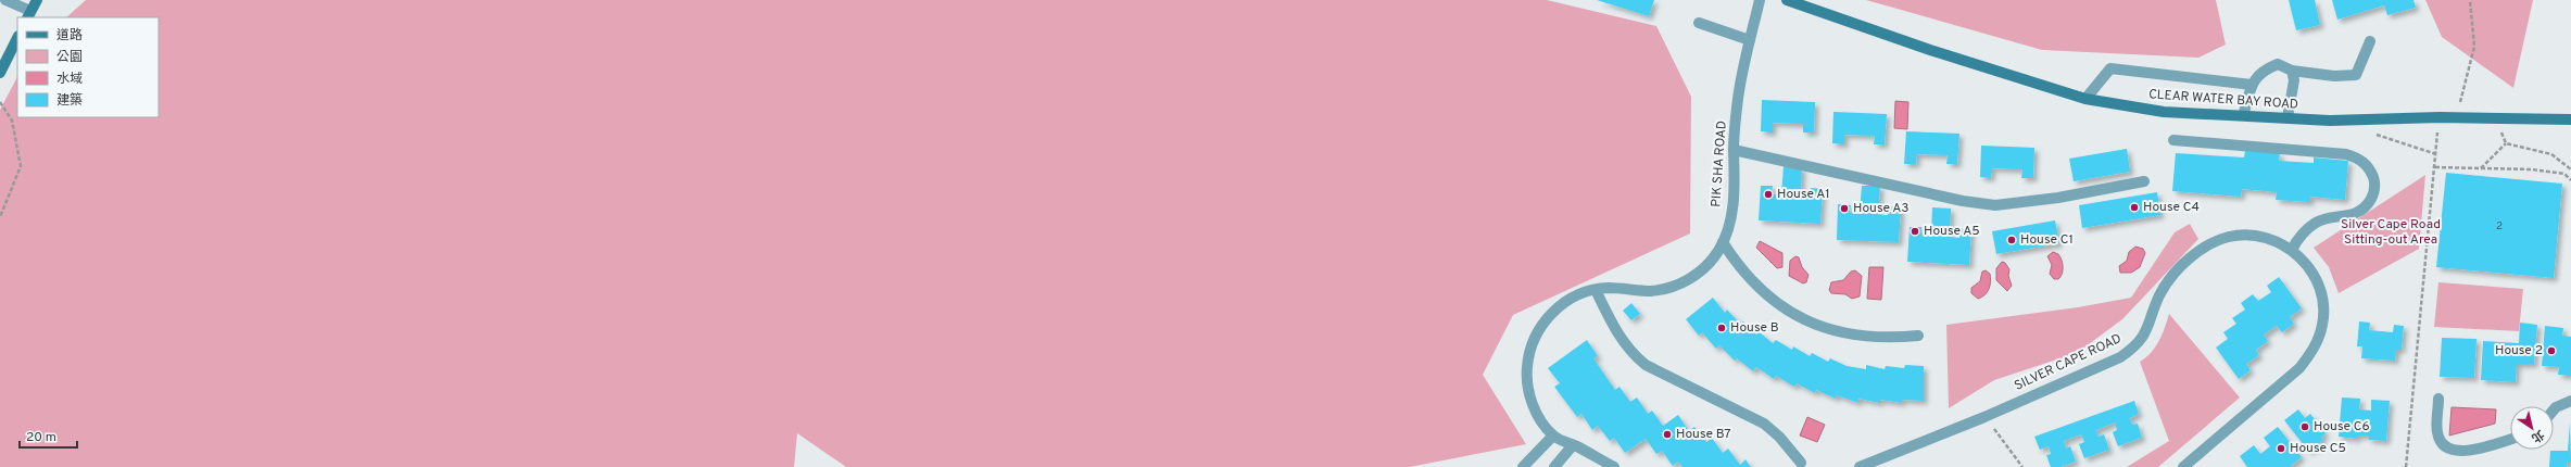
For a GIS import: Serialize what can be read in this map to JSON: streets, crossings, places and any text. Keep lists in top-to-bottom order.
{
  "streets": {
    "main road": ["CLEAR WATER BAY ROAD"],
    "street": ["PIK SHA ROAD", "SILVER CAPE ROAD"]
  },
  "parks": ["Silver Cape Road Sitting-out Area"],
  "places": [
    "House A1",
    "House C4",
    "House A3",
    "House A5",
    "House C1",
    "House B",
    "House 2",
    "House C6",
    "House B7",
    "House C5"
  ],
  "house_numbers": ["2"],
  "legend": [
    "道路",
    "公園",
    "水域",
    "建築"
  ],
  "scale_bar": "20 m",
  "north": "bottom right"
}
